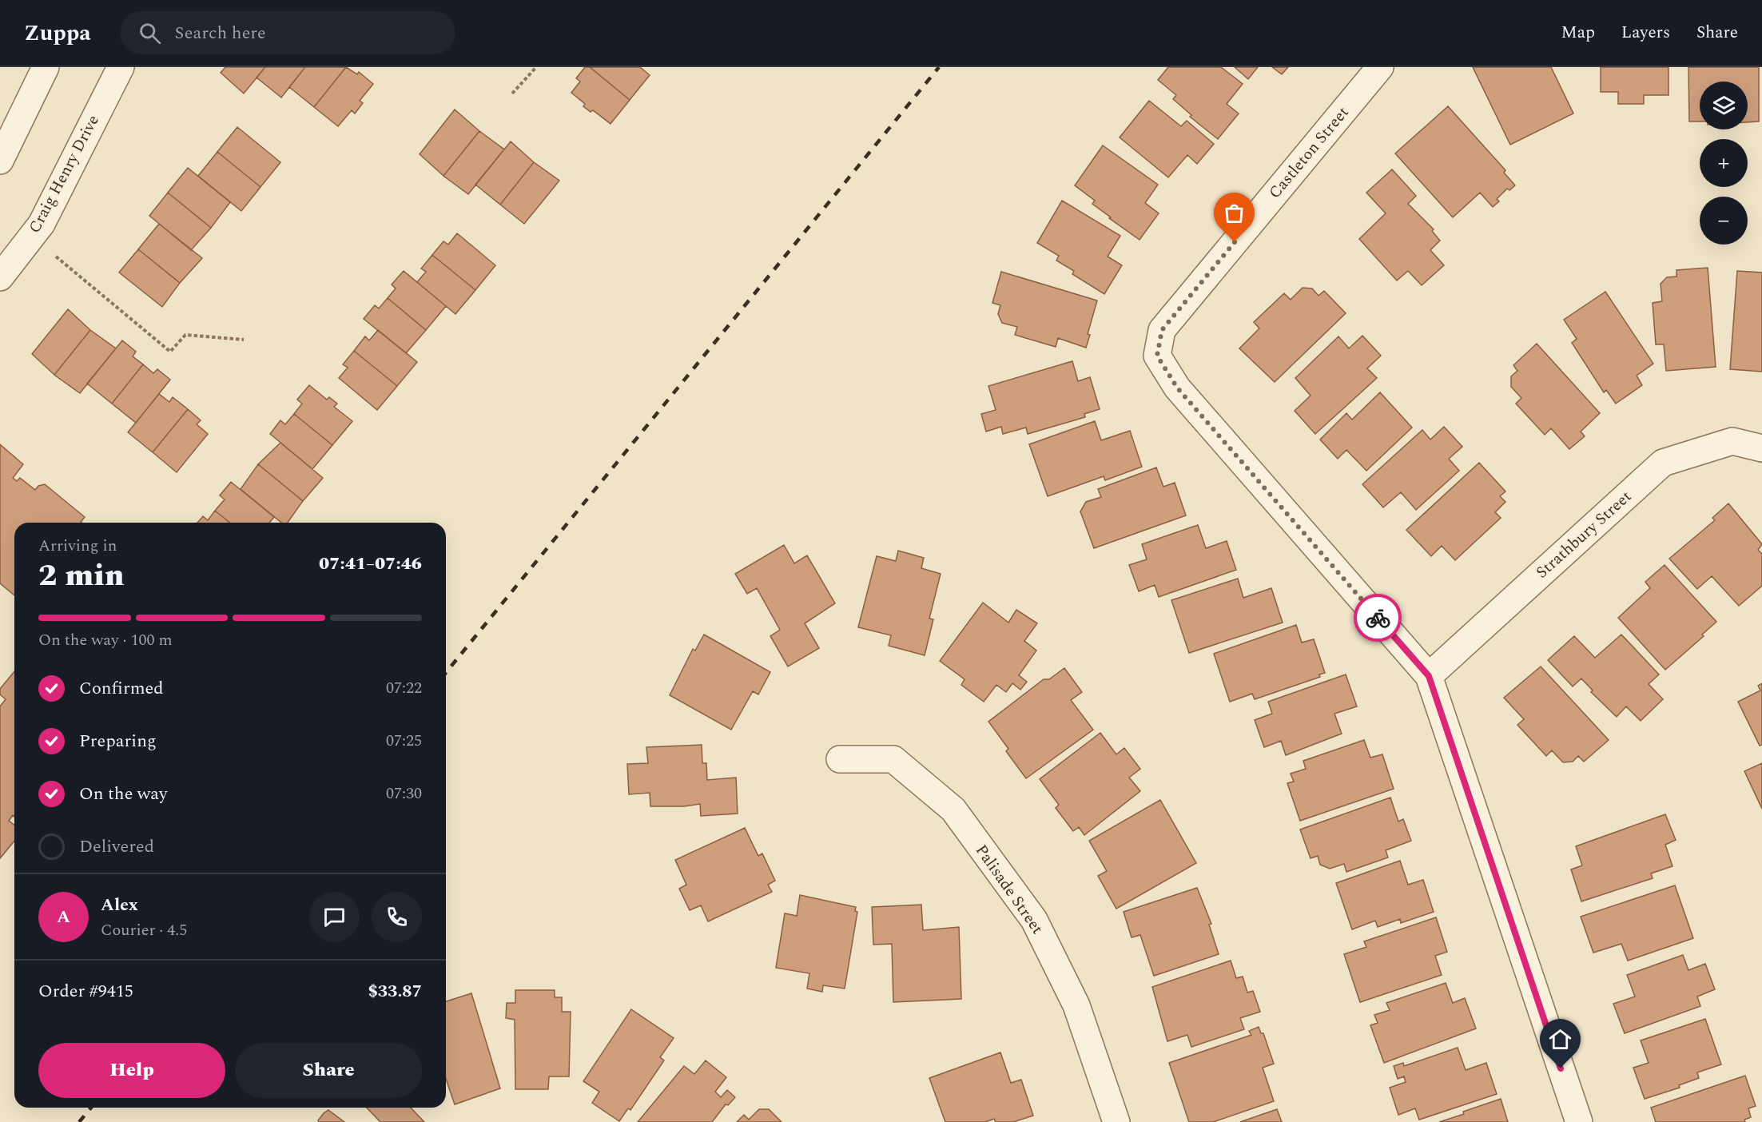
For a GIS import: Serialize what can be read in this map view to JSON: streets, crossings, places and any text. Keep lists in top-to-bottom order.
{
  "streets": {
    "street": [
      "Castleton Street",
      "Craig Henry Drive",
      "Strathbury Street",
      "Palisade Street"
    ]
  },
  "crossings": [
    ["Castleton Street", "Strathbury Street"]
  ],
  "page": {
    "header": "Zuppa",
    "search": "Search here",
    "nav": ["Map", "Layers", "Share"],
    "map_buttons": ["+", "−"],
    "heading": ["2 min", "Arriving in", "07:41–07:46"],
    "panel": [
      "Alex",
      "Courier · 4.5",
      "Order #9415",
      "$33.87"
    ],
    "bar": "On the way · 100 m",
    "list": [
      ["Confirmed", "07:22"],
      ["Preparing", "07:25"],
      ["On the way", "07:30"],
      "Delivered"
    ],
    "round": "A",
    "buttons": ["Help", "Share"]
  }
}
